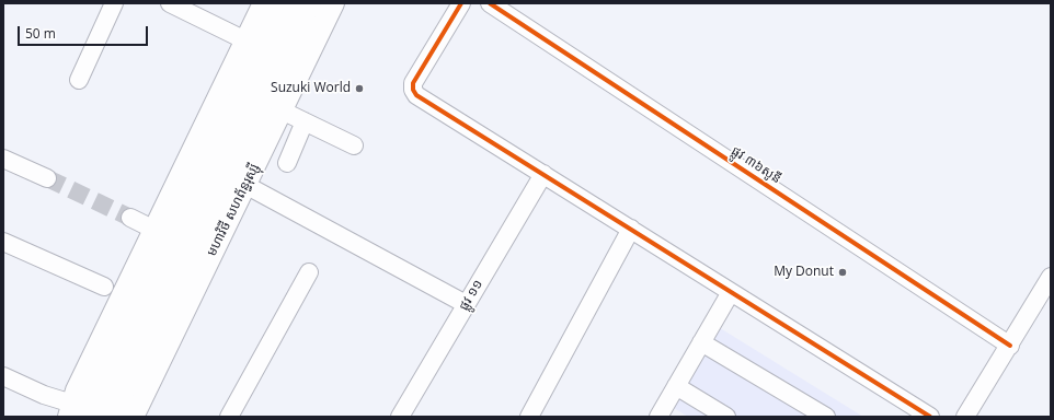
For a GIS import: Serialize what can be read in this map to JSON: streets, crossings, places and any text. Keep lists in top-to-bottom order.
{
  "streets": {
    "highway": ["មហាវិថី សហព័ន្ធរុស្ស៊ី"],
    "street": ["ផ្លូវ ៣៦សូនី", "ផ្លូវ ១១"]
  },
  "places": ["Suzuki World", "My Donut"],
  "scale_bar": "50 m"
}
